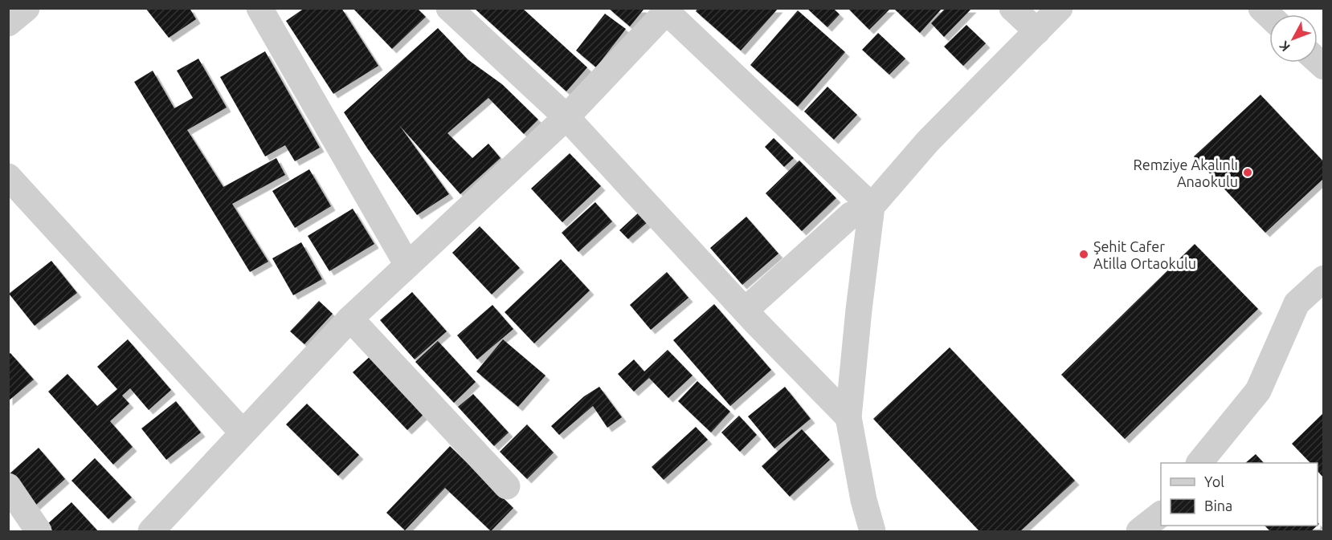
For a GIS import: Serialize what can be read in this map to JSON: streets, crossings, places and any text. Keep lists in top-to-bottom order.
{
  "places": ["Remziye Akalınlı Anaokulu", "Şehit Cafer Atilla Ortaokulu"],
  "legend": ["Yol", "Bina"],
  "north": "bottom left"
}
